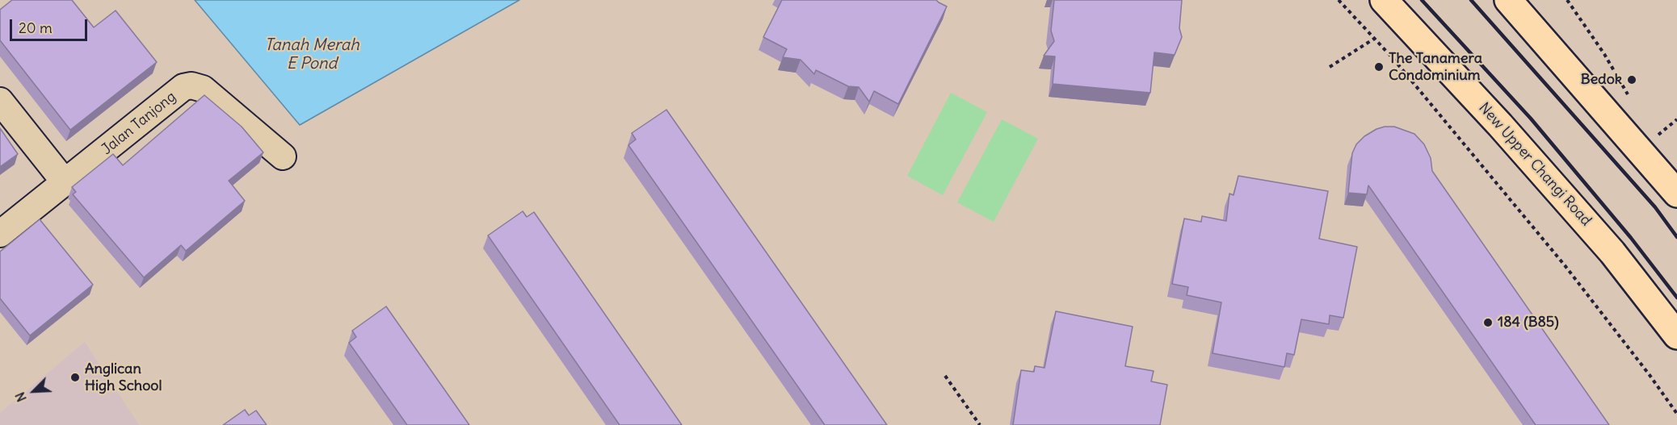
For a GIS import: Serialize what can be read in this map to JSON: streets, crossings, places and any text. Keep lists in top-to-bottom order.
{
  "streets": {
    "main road": ["New Upper Changi Road"],
    "street": ["Jalan Tanjong"]
  },
  "water": ["Tanah Merah E Pond"],
  "places": [
    "The Tanamera Condominium",
    "Bedok",
    "184 (B85)",
    "Anglican High School"
  ],
  "scale_bar": "20 m",
  "north": "bottom left"
}
